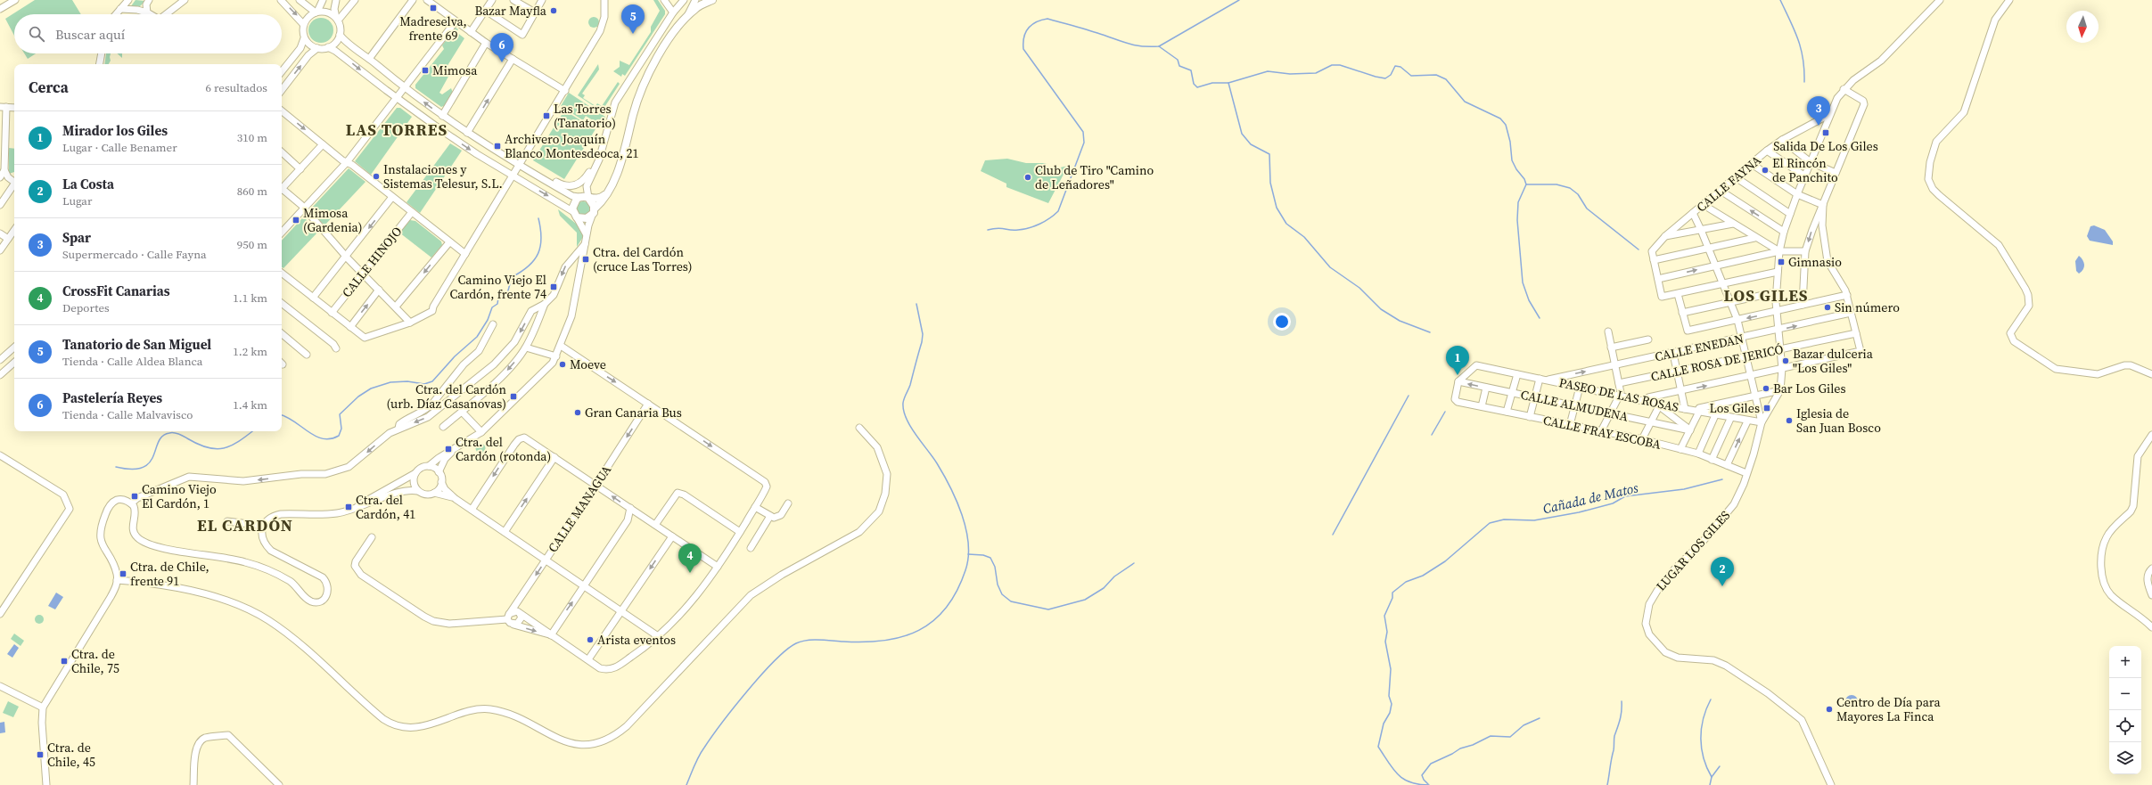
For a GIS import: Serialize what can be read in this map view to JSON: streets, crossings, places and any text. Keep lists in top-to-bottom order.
{
  "streets": {
    "street": [
      "CALLE FAYNA",
      "CALLE HINOJO",
      "CALLE ENEDAN",
      "CALLE ROSA DE JERICÓ",
      "PASEO DE LAS ROSAS",
      "CALLE ALMUDENA",
      "CALLE FRAY ESCOBA",
      "CALLE MANAGUA",
      "LUGAR LOS GILES"
    ]
  },
  "crossings": [
    ["CALLE ENEDAN", "PASEO DE LAS ROSAS"],
    ["PASEO DE LAS ROSAS", "CALLE ALMUDENA"],
    ["PASEO DE LAS ROSAS", "CALLE FRAY ESCOBA"],
    ["PASEO DE LAS ROSAS", "LUGAR LOS GILES"],
    ["CALLE ALMUDENA", "CALLE FRAY ESCOBA"],
    ["CALLE FRAY ESCOBA", "LUGAR LOS GILES"]
  ],
  "districts": ["LAS TORRES", "LOS GILES", "EL CARDÓN"],
  "water": ["Cañada de Matos"],
  "places": {
    "transit": [
      "Madreselva, frente 69",
      "Mimosa",
      "Las Torres (Tanatorio)",
      "Salida De Los Giles",
      "Archivero Joaquín Blanco Montesdeoca, 21",
      "Mimosa (Gardenia)",
      "Ctra. del Cardón (cruce Las Torres)",
      "Gimnasio",
      "Camino Viejo El Cardón, frente 74",
      "Ctra. del Cardón (urb. Díaz Casanovas)",
      "Los Giles",
      "Ctra. del Cardón (rotonda)",
      "Camino Viejo El Cardón, 1",
      "Ctra. del Cardón, 41",
      "Ctra. de Chile, frente 91",
      "Ctra. de Chile, 75",
      "Ctra. de Chile, 45"
    ],
    "other": [
      "Bazar Mayfla",
      "El Rincón de Panchito",
      "Instalaciones y Sistemas Telesur, S.L.",
      "Club de Tiro \"Camino de Leñadores\"",
      "Sin número",
      "Bazar dulceria \"Los Giles\"",
      "Moeve",
      "Bar Los Giles",
      "Gran Canaria Bus",
      "Iglesia de San Juan Bosco",
      "Arista eventos",
      "Centro de Día para Mayores La Finca"
    ]
  },
  "north": "bottom",
  "page": {
    "pins": [
      "5",
      "6",
      "3",
      "1",
      "4",
      "2"
    ],
    "search": "Buscar aquí",
    "heading": ["Cerca", "6 resultados"],
    "list": [
      {
        "mark": "1",
        "name": "Mirador los Giles",
        "note": "Lugar · Calle Benamer",
        "value": "310 m"
      },
      {
        "mark": "2",
        "name": "La Costa",
        "note": "Lugar",
        "value": "860 m"
      },
      {
        "mark": "3",
        "name": "Spar",
        "note": "Supermercado · Calle Fayna",
        "value": "950 m"
      },
      {
        "mark": "4",
        "name": "CrossFit Canarias",
        "note": "Deportes",
        "value": "1.1 km"
      },
      {
        "mark": "5",
        "name": "Tanatorio de San Miguel",
        "note": "Tienda · Calle Aldea Blanca",
        "value": "1.2 km"
      },
      {
        "mark": "6",
        "name": "Pastelería Reyes",
        "note": "Tienda · Calle Malvavisco",
        "value": "1.4 km"
      }
    ],
    "map_buttons": ["+", "−"]
  }
}
